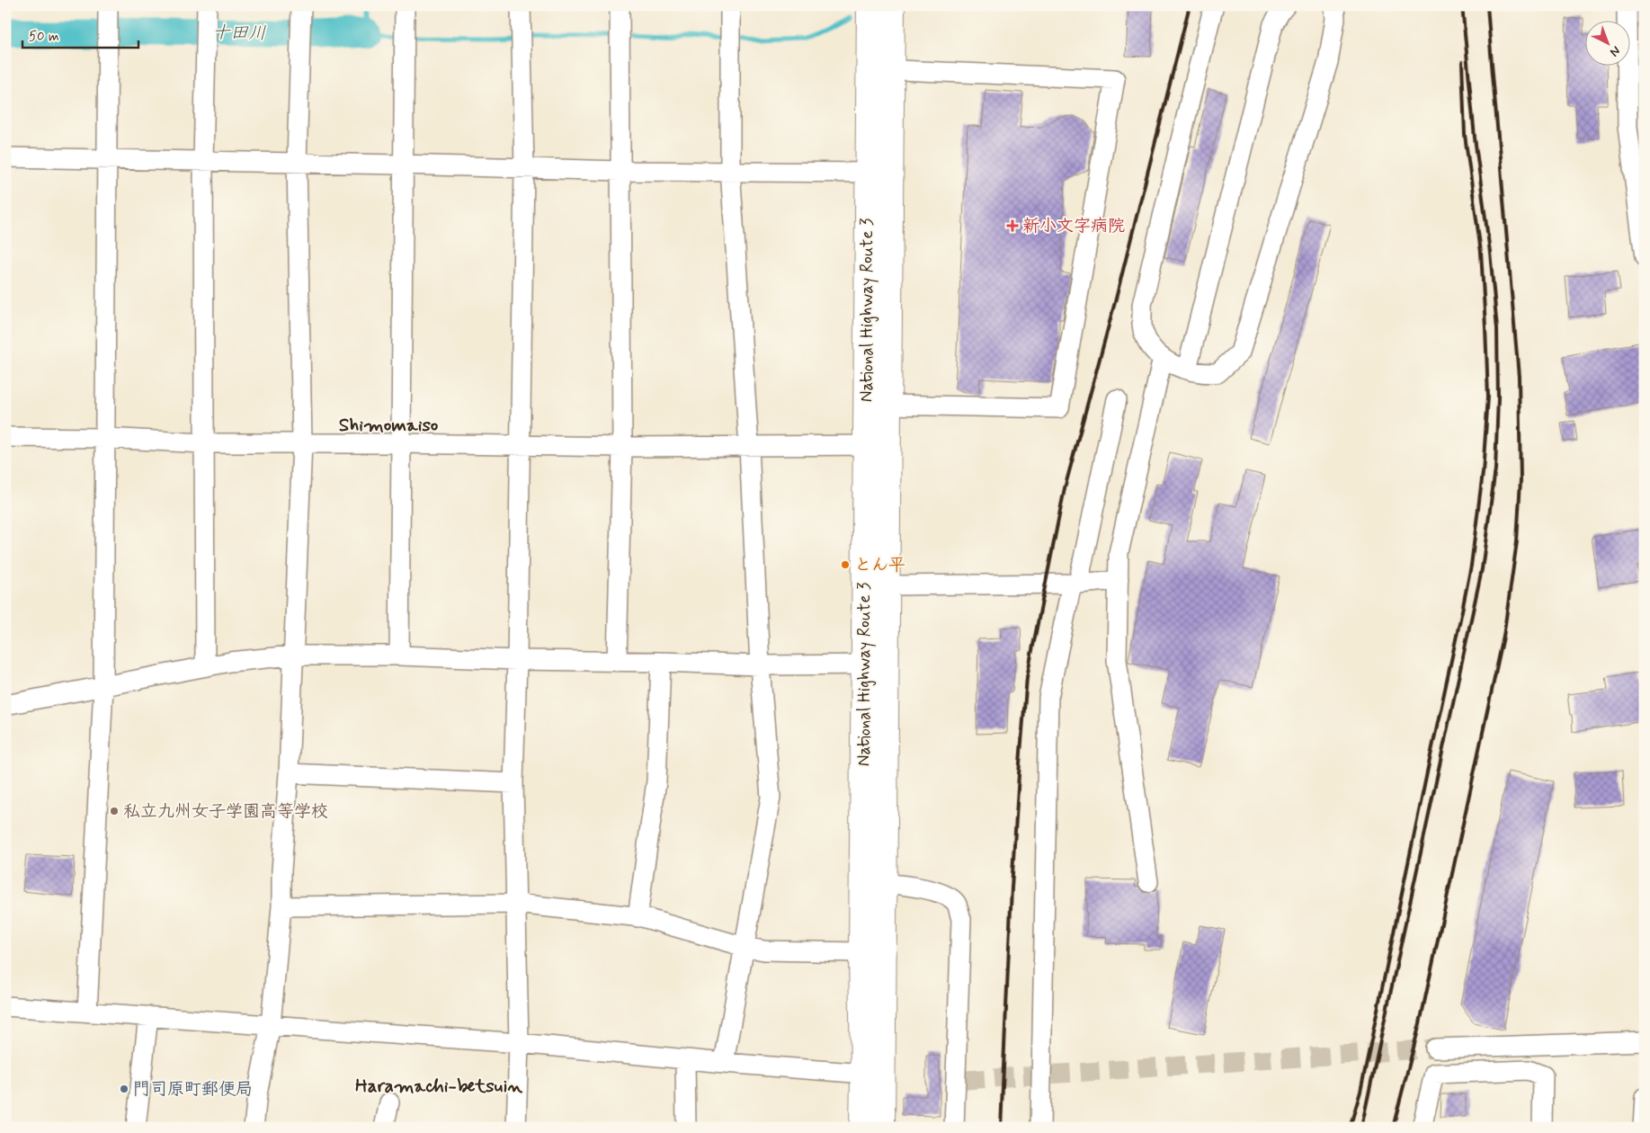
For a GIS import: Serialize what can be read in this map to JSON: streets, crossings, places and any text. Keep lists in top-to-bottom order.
{
  "streets": {
    "highway": ["National Highway Route 3"]
  },
  "districts": ["Shimomaiso", "Haramachi-betsuin"],
  "water": ["十田川"],
  "places": {
    "health": ["新小文字病院"],
    "other": ["とん平", "私立九州女子学園高等学校", "門司原町郵便局"]
  },
  "scale_bar": "50 m",
  "north": "bottom right"
}
